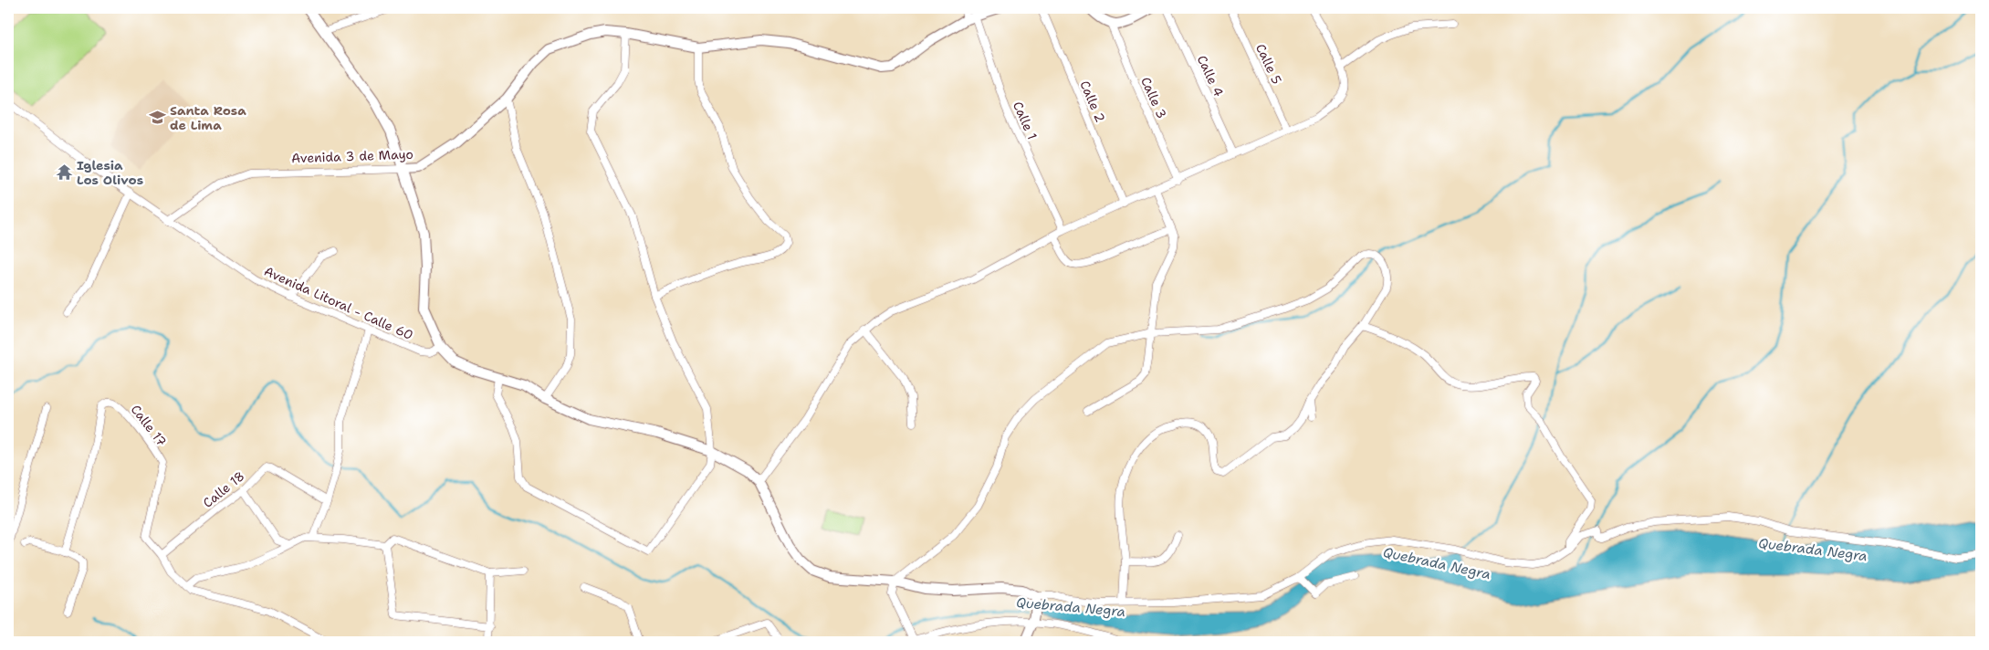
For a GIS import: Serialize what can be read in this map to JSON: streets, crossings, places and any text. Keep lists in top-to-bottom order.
{
  "streets": {
    "main road": ["Avenida 3 de Mayo"],
    "street": [
      "Calle 5",
      "Calle 4",
      "Calle 3",
      "Calle 2",
      "Calle 1",
      "Avenida Litoral - Calle 60",
      "Calle 17",
      "Calle 18"
    ]
  },
  "crossings": [
    ["Calle 1", "Avenida 3 de Mayo"],
    ["Avenida 3 de Mayo", "Avenida Litoral - Calle 60"],
    ["Calle 17", "Calle 18"]
  ],
  "water": ["Quebrada Negra"],
  "places": {
    "school or university": ["Santa Rosa de Lima"],
    "temple": ["Iglesia Los Olivos"]
  }
}
